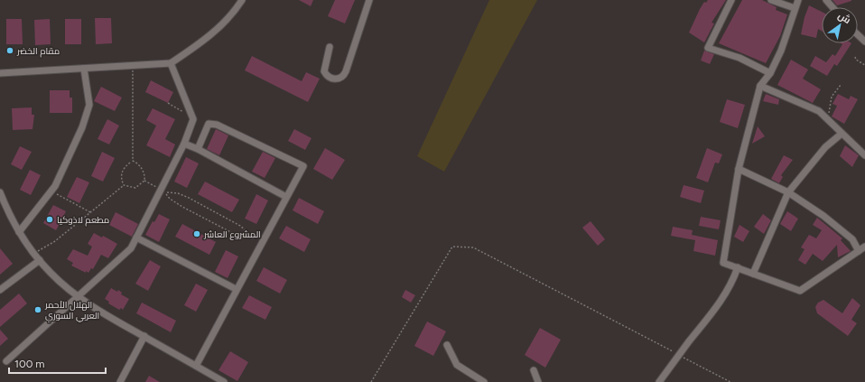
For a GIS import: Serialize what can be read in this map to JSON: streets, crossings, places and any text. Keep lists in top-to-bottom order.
{
  "places": [
    "مقام الخضر",
    "مطعم لاذوكيا",
    "المشروع العاشر",
    "الهلال الأحمر العربي السوري"
  ],
  "scale_bar": "100 m",
  "north": "top right"
}
